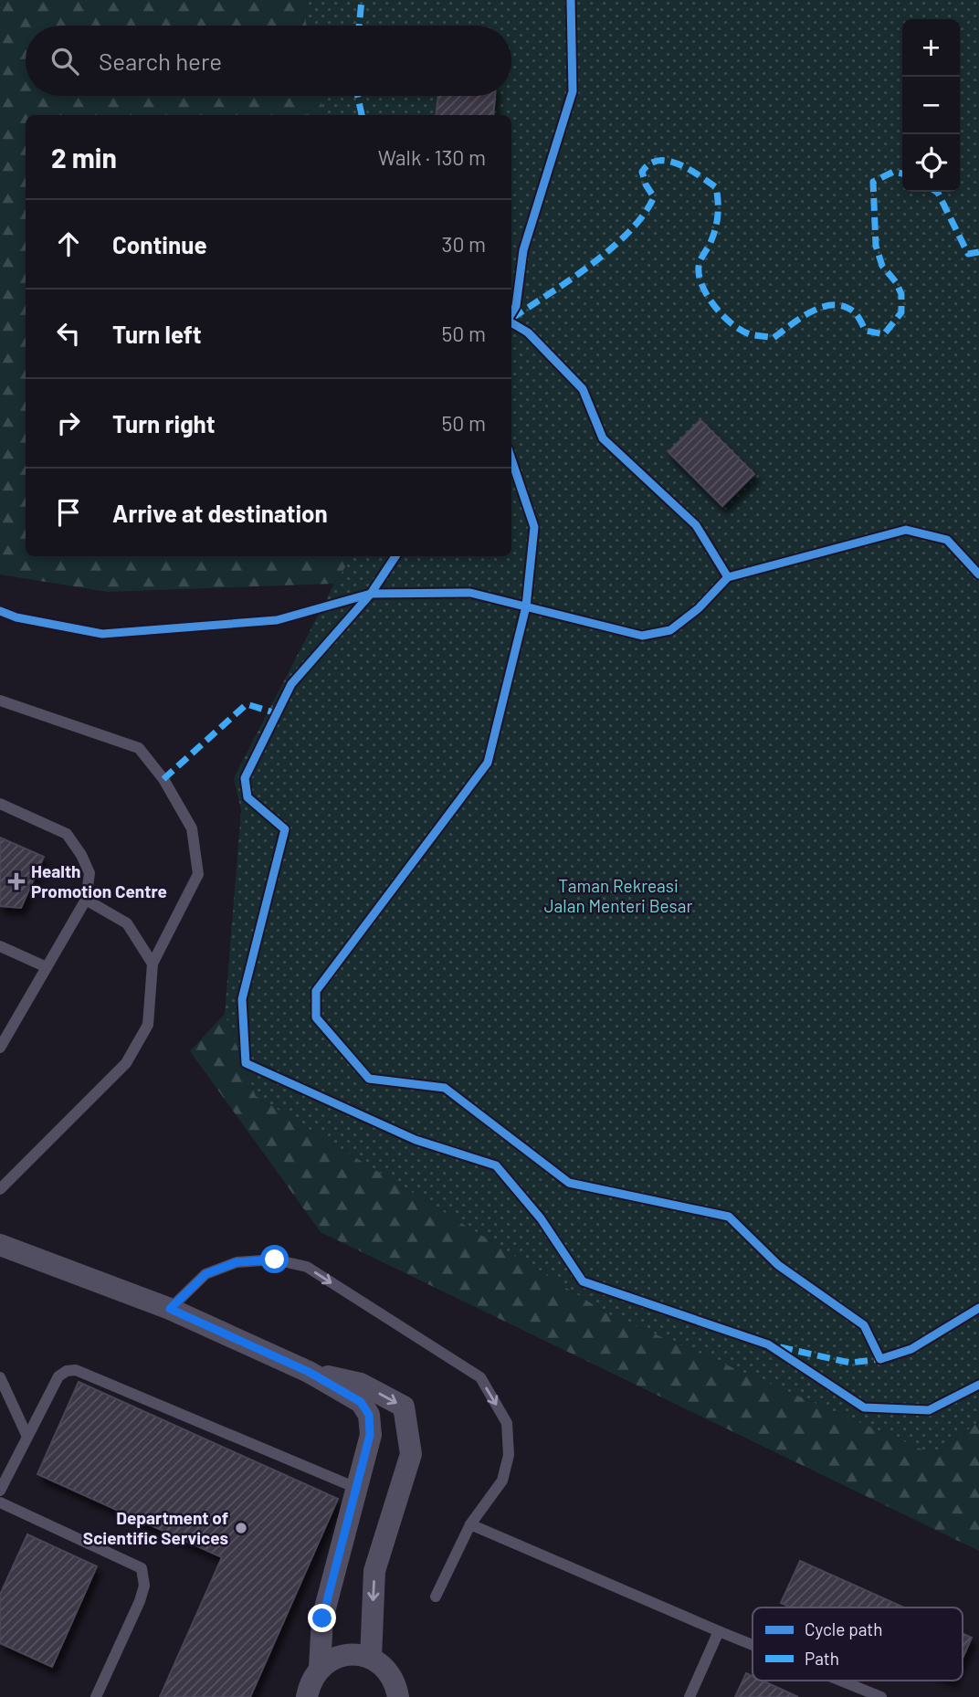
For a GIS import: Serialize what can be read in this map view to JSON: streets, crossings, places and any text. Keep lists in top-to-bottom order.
{
  "parks": ["Taman Rekreasi Jalan Menteri Besar"],
  "places": {
    "health": ["Health Promotion Centre"],
    "other": ["Department of Scientific Services"]
  },
  "legend": ["Cycle path", "Path"],
  "page": {
    "map_buttons": ["+", "−"],
    "search": "Search here",
    "heading": ["2 min", "Walk · 130 m"],
    "list": [
      ["Continue", "30 m"],
      ["Turn left", "50 m"],
      ["Turn right", "50 m"],
      "Arrive at destination"
    ]
  }
}
